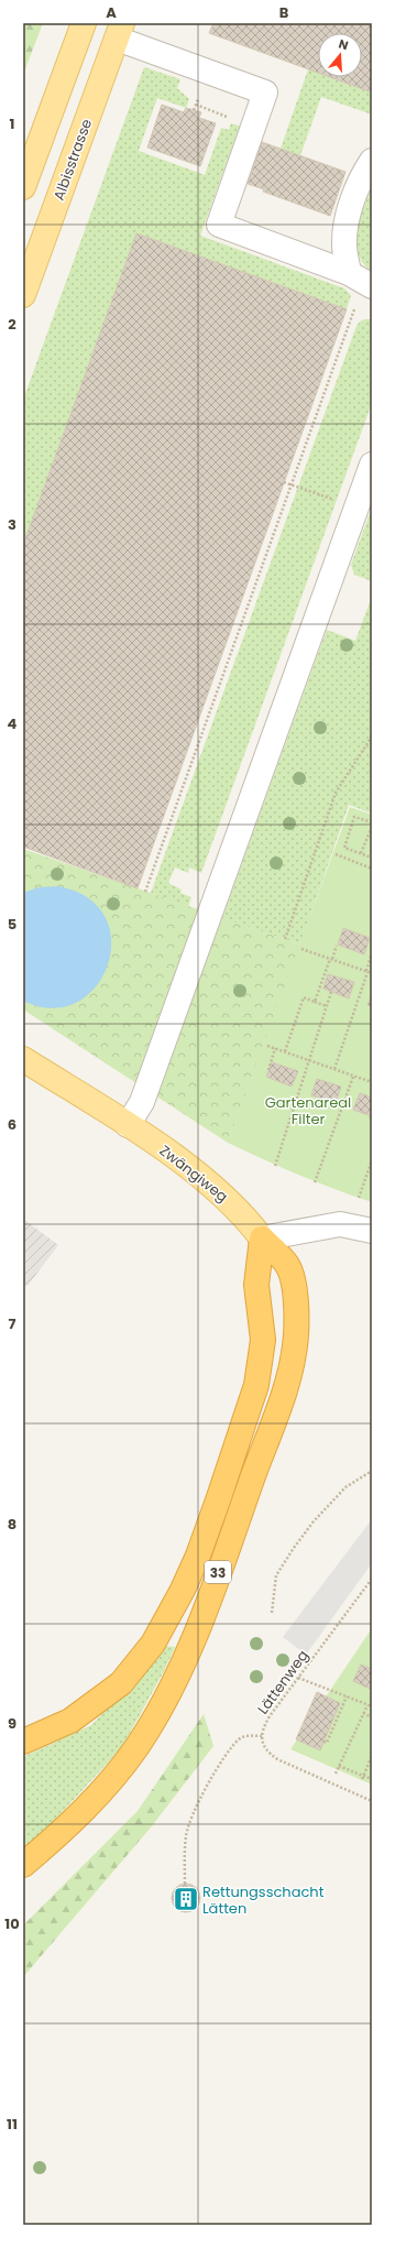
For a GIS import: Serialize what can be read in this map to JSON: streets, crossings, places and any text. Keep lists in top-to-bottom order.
{
  "streets": {
    "highway": ["33"],
    "main road": ["Albisstrasse", "Zwängiweg"],
    "path": ["Lättenweg"]
  },
  "crossings": [
    ["Zwängiweg", "33"]
  ],
  "parks": ["Gartenareal Filter"],
  "places": {
    "building": ["Rettungsschacht Lätten"]
  },
  "north": "top",
  "grid": {
    "columns": ["A", "B"],
    "rows": [
      "1",
      "2",
      "3",
      "4",
      "5",
      "6",
      "7",
      "8",
      "9",
      "10",
      "11"
    ]
  }
}
